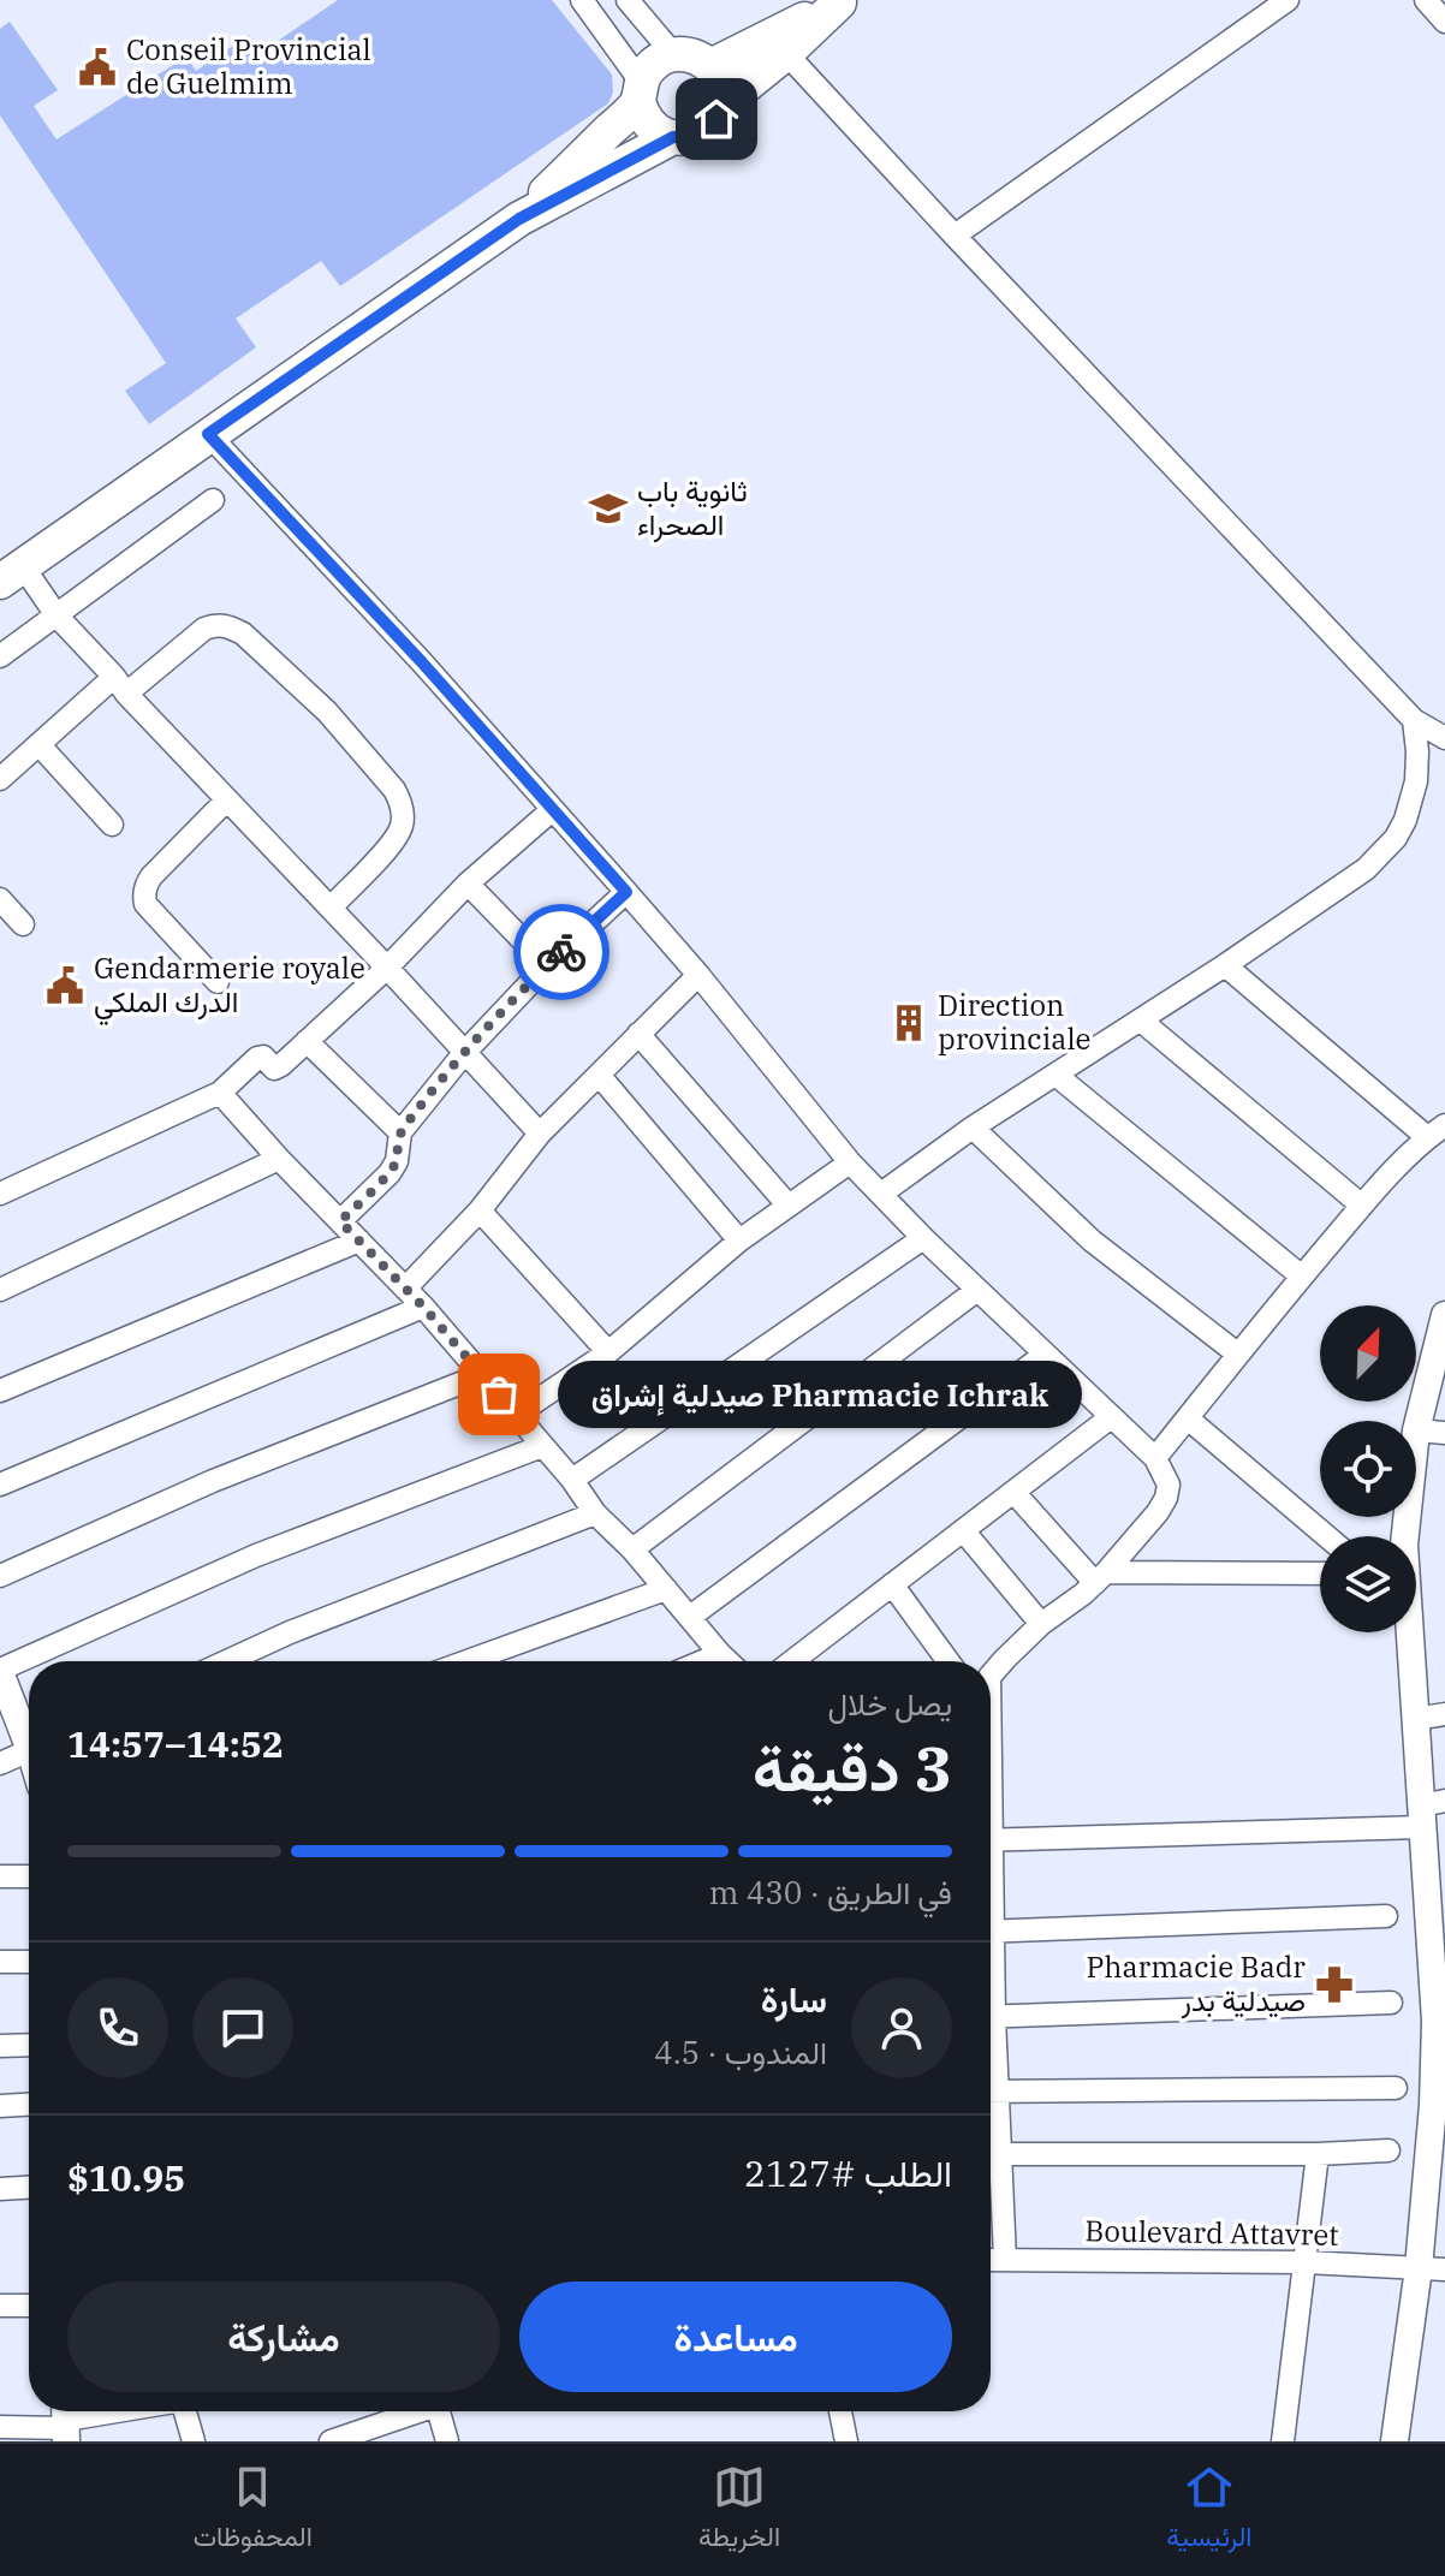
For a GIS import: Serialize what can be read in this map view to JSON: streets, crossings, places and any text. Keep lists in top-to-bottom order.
{
  "streets": {
    "street": ["Boulevard Attavret"]
  },
  "places": {
    "public building": ["Conseil Provincial de Guelmim", "Gendarmerie royale الدرك الملكي"],
    "school or university": ["ثانوية باب الصحراء"],
    "building": ["Direction provinciale"],
    "other": ["Pharmacie Ichrak صيدلية إشراق"],
    "pharmacy": ["Pharmacie Badr صيدلية بدر"]
  },
  "north": "top right",
  "page": {
    "bubble": "Pharmacie Ichrak صيدلية إشراق",
    "heading": ["3 دقيقة", "يصل خلال", "14:52–14:57"],
    "panel": [
      "سارة",
      "المندوب · 4.5",
      "الطلب #2127",
      "$10.95"
    ],
    "bar": "في الطريق · 430 m",
    "buttons": ["مساعدة", "مشاركة"],
    "tabs": ["الرئيسية", "الخريطة", "المحفوظات"]
  }
}
